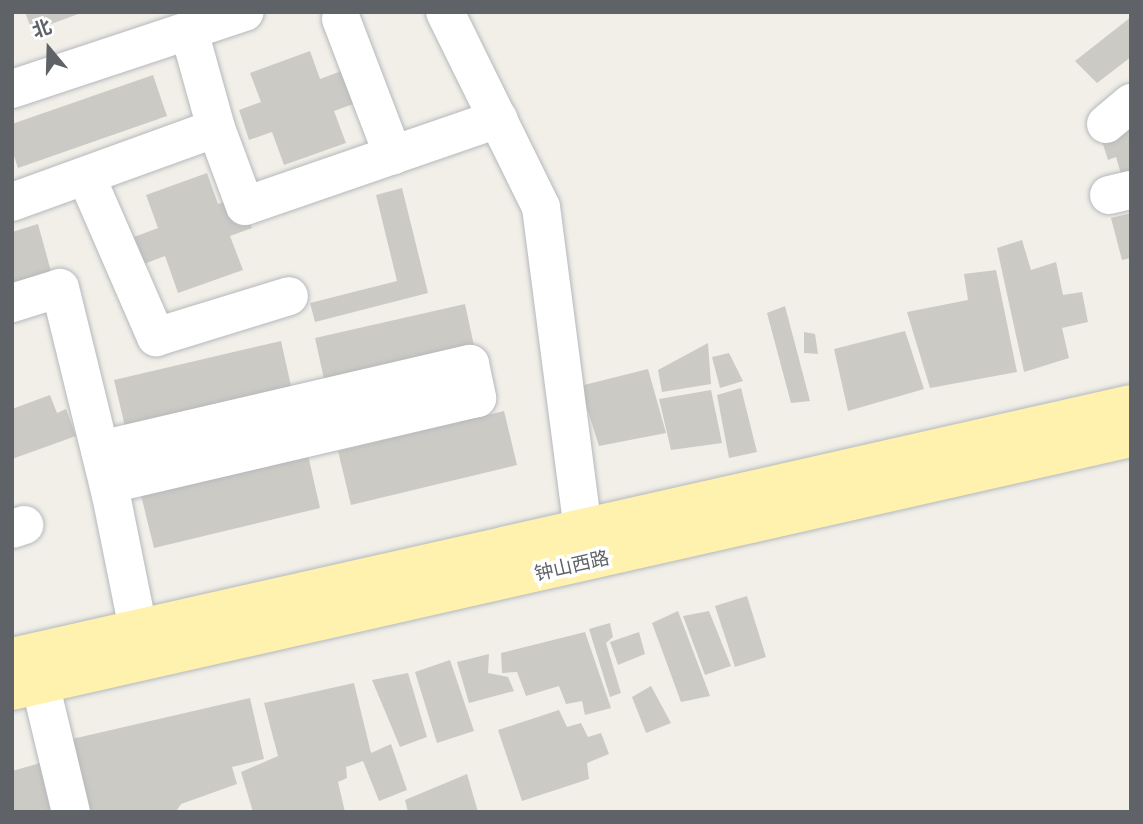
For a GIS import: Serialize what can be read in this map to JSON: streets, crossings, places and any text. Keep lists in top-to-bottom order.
{
  "streets": {
    "main road": ["钟山西路"]
  },
  "north": "top"
}
